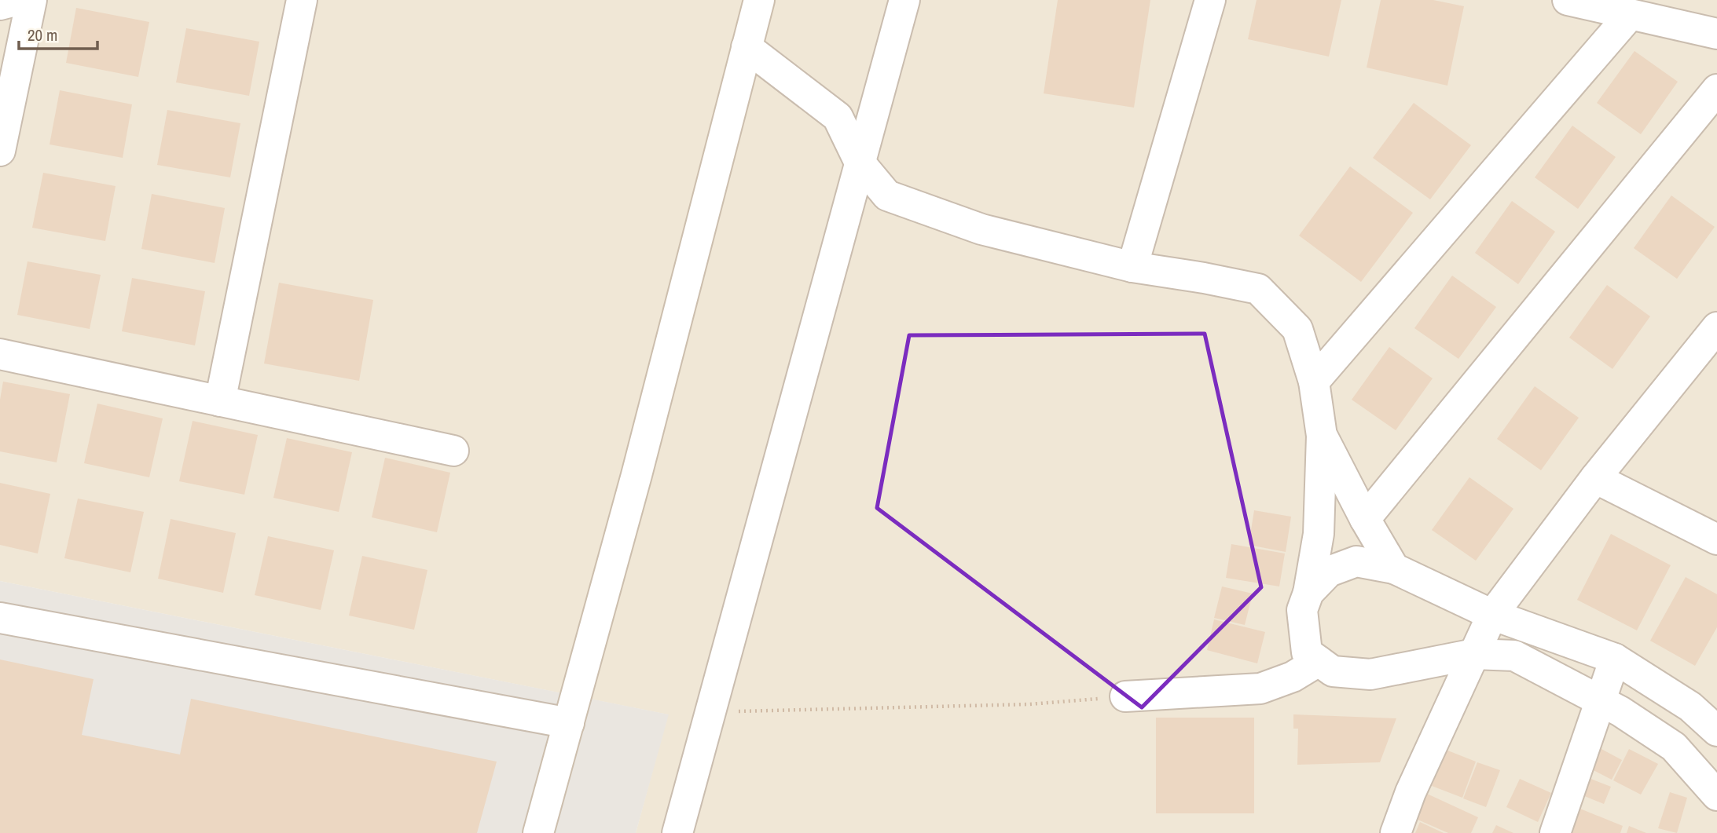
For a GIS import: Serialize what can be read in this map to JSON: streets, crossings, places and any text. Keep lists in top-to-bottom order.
{
  "scale_bar": "20 m"
}
